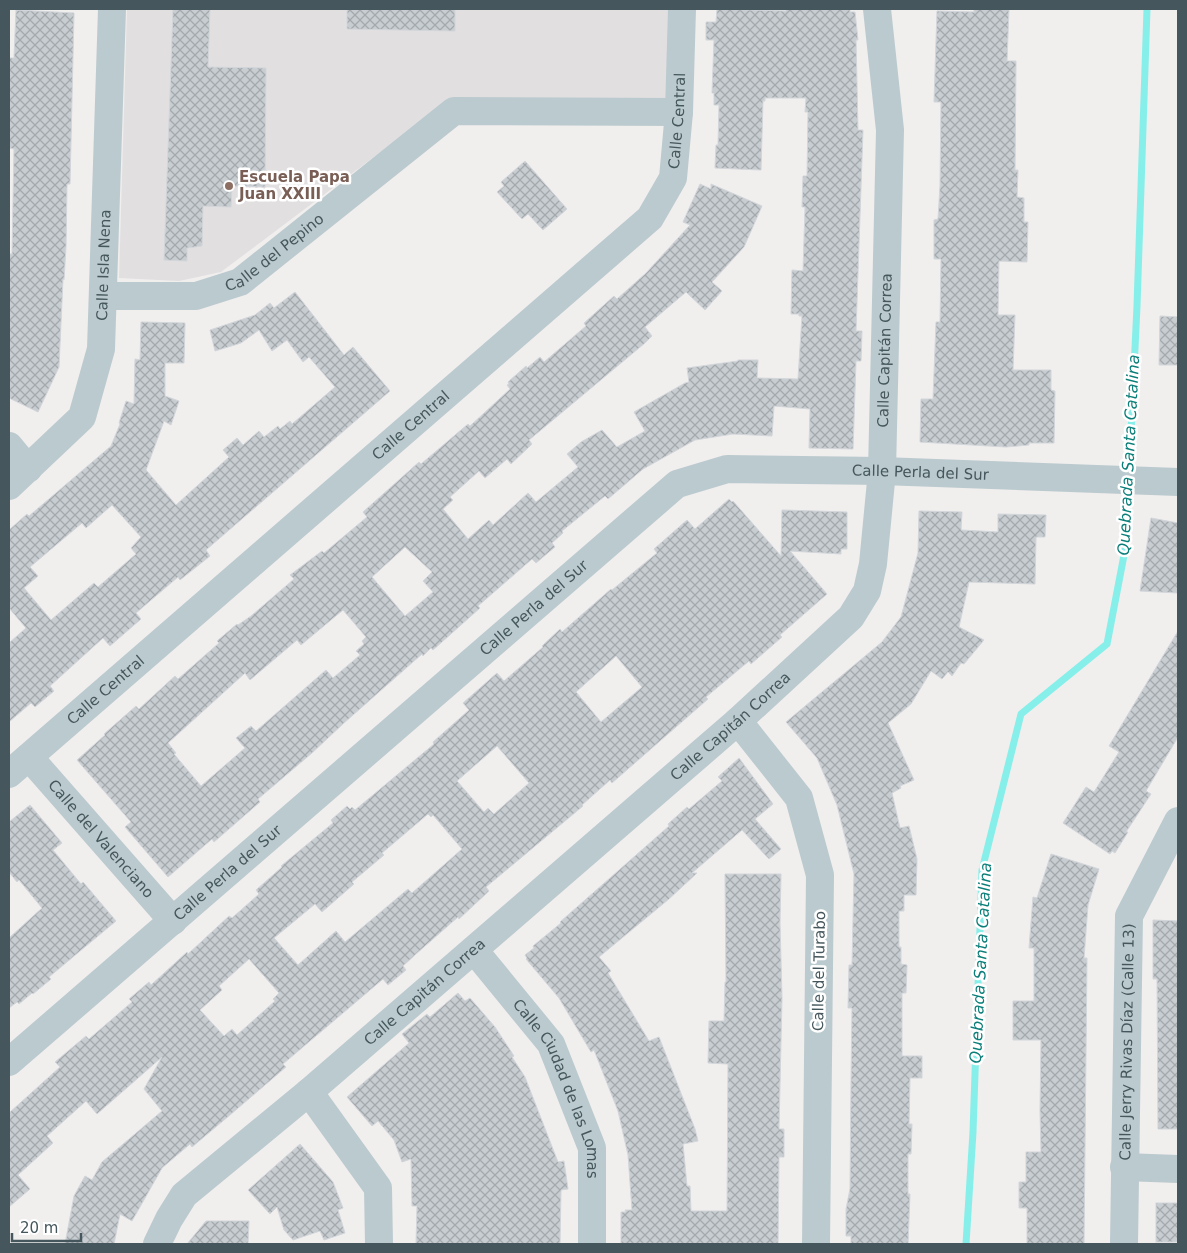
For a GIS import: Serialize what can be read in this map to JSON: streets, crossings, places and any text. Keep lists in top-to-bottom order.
{
  "streets": {
    "street": [
      "Calle Central",
      "Calle del Pepino",
      "Calle Isla Nena",
      "Calle Capitán Correa",
      "Calle Perla del Sur",
      "Calle del Valenciano",
      "Calle del Turabo",
      "Calle Jerry Rivas Díaz (Calle 13)",
      "Calle Ciudad de las Lomas"
    ]
  },
  "crossings": [
    ["Calle Central", "Calle del Pepino"],
    ["Calle Central", "Calle del Valenciano"],
    ["Calle del Pepino", "Calle Isla Nena"],
    ["Calle Capitán Correa", "Calle Perla del Sur"],
    ["Calle Capitán Correa", "Calle del Turabo"],
    ["Calle Capitán Correa", "Calle Ciudad de las Lomas"],
    ["Calle Perla del Sur", "Calle del Valenciano"]
  ],
  "water": ["Quebrada Santa Catalina"],
  "places": ["Escuela Papa Juan XXIII"],
  "scale_bar": "20 m"
}
